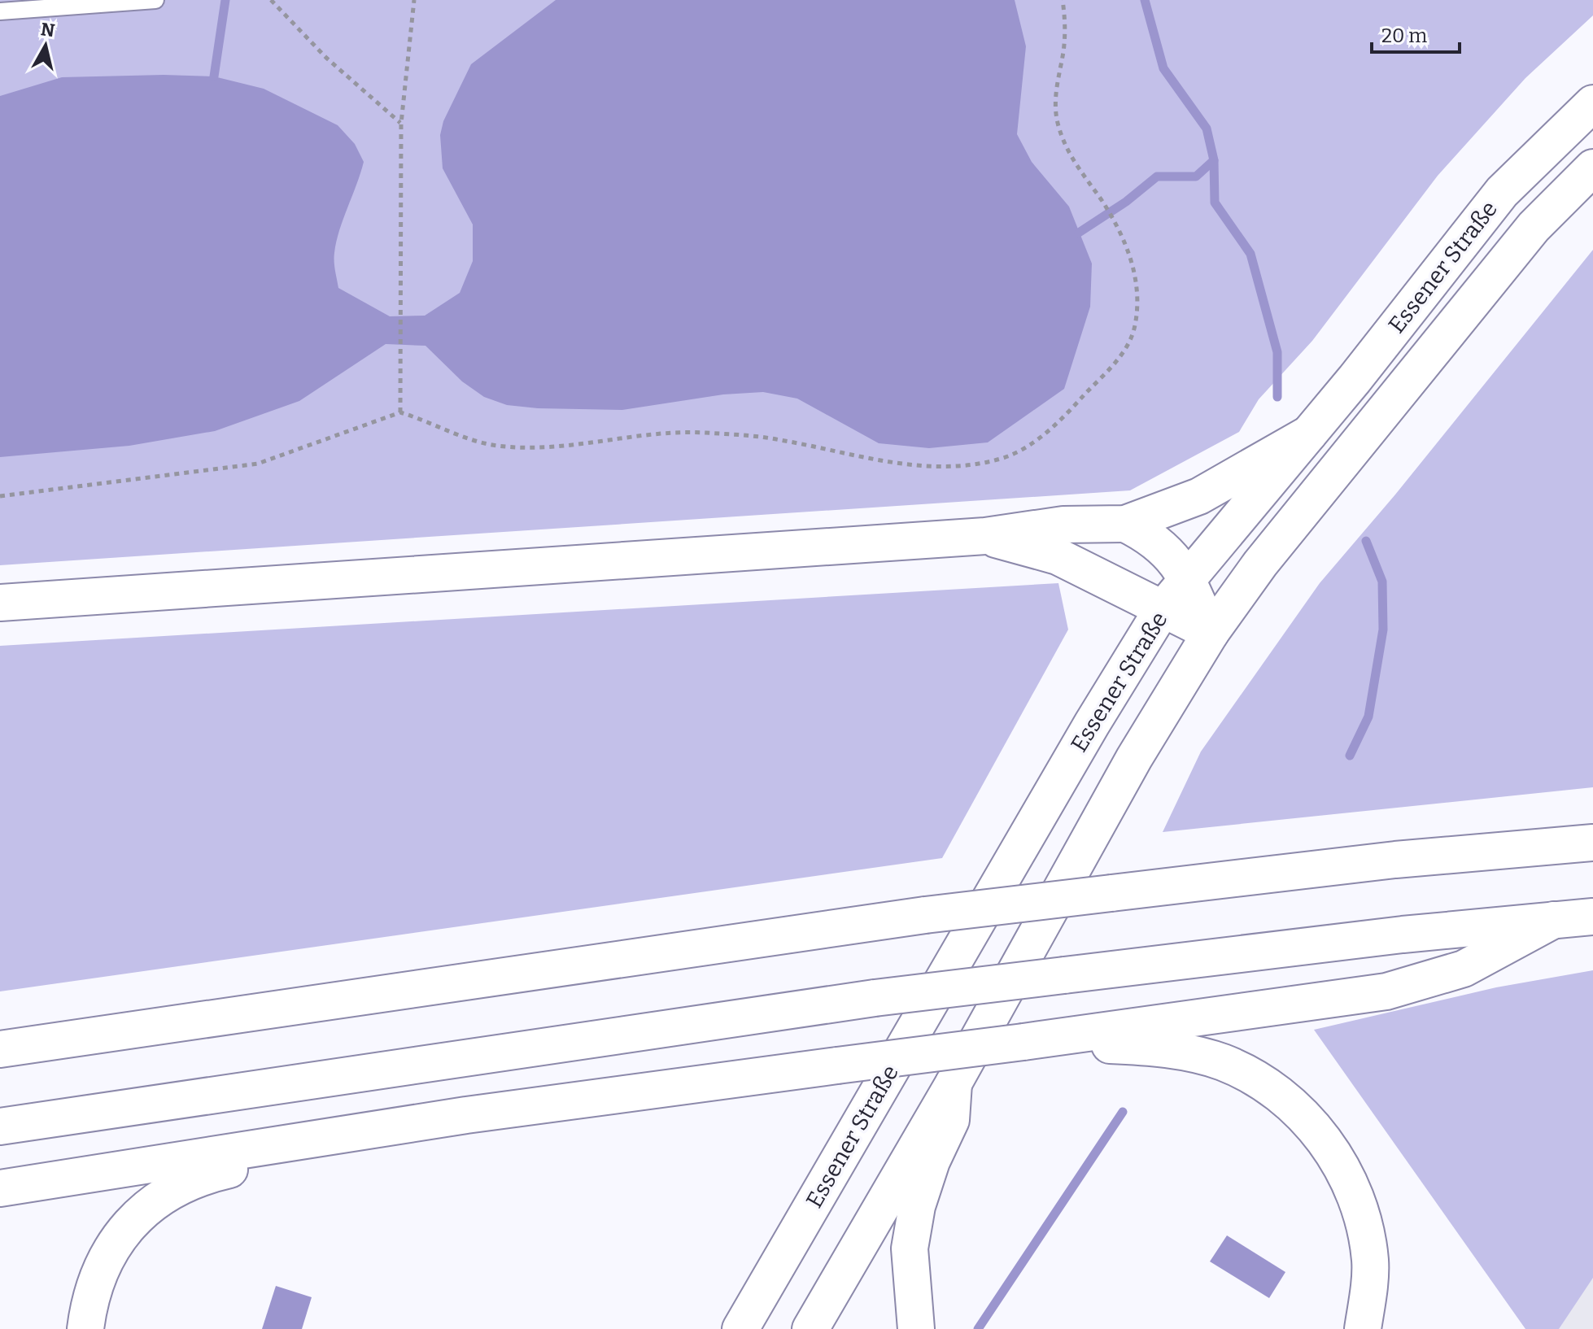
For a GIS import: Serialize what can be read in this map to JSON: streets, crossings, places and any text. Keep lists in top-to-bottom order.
{
  "streets": {
    "main road": ["Essener Straße"]
  },
  "scale_bar": "20 m",
  "north": "top"
}
